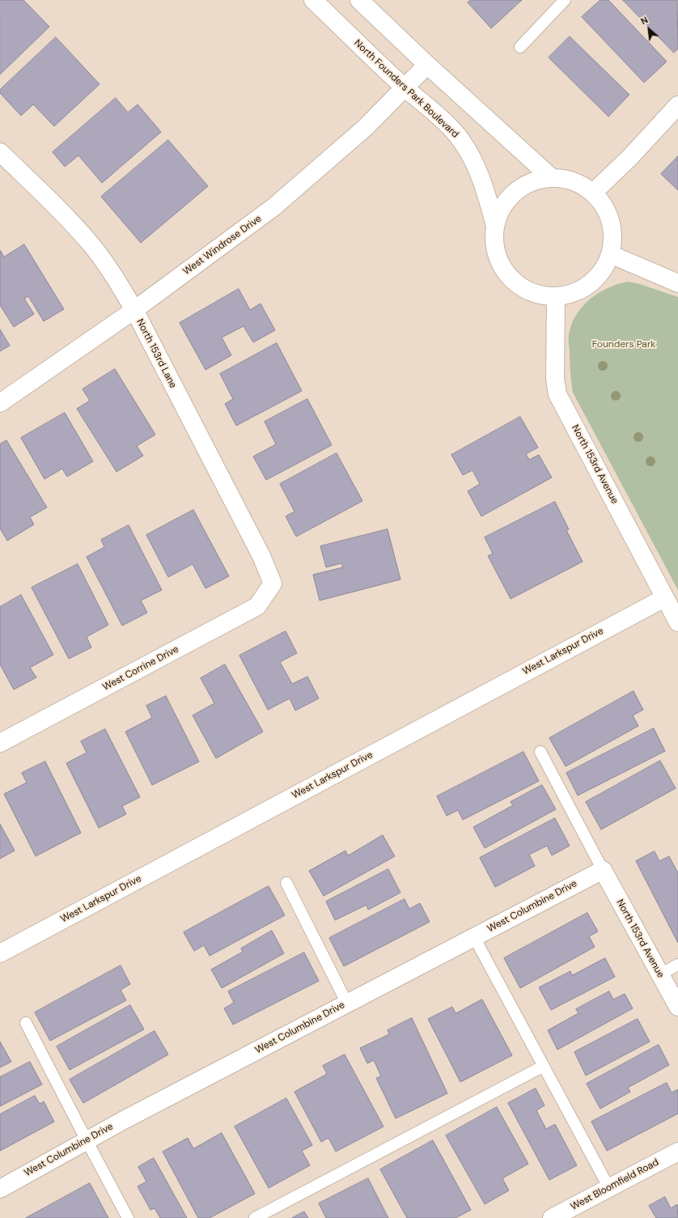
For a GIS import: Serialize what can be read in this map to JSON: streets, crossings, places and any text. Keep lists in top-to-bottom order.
{
  "streets": {
    "street": [
      "North Founders Park Boulevard",
      "West Windrose Drive",
      "North 153rd Lane",
      "North 153rd Avenue",
      "West Larkspur Drive",
      "West Corrine Drive",
      "West Columbine Drive",
      "West Bloomfield Road"
    ]
  },
  "crossings": [
    ["North Founders Park Boulevard", "West Windrose Drive"],
    ["West Windrose Drive", "North 153rd Lane"],
    ["North 153rd Lane", "West Corrine Drive"],
    ["North 153rd Avenue", "West Larkspur Drive"],
    ["North 153rd Avenue", "West Columbine Drive"]
  ],
  "parks": ["Founders Park"],
  "north": "top left"
}
